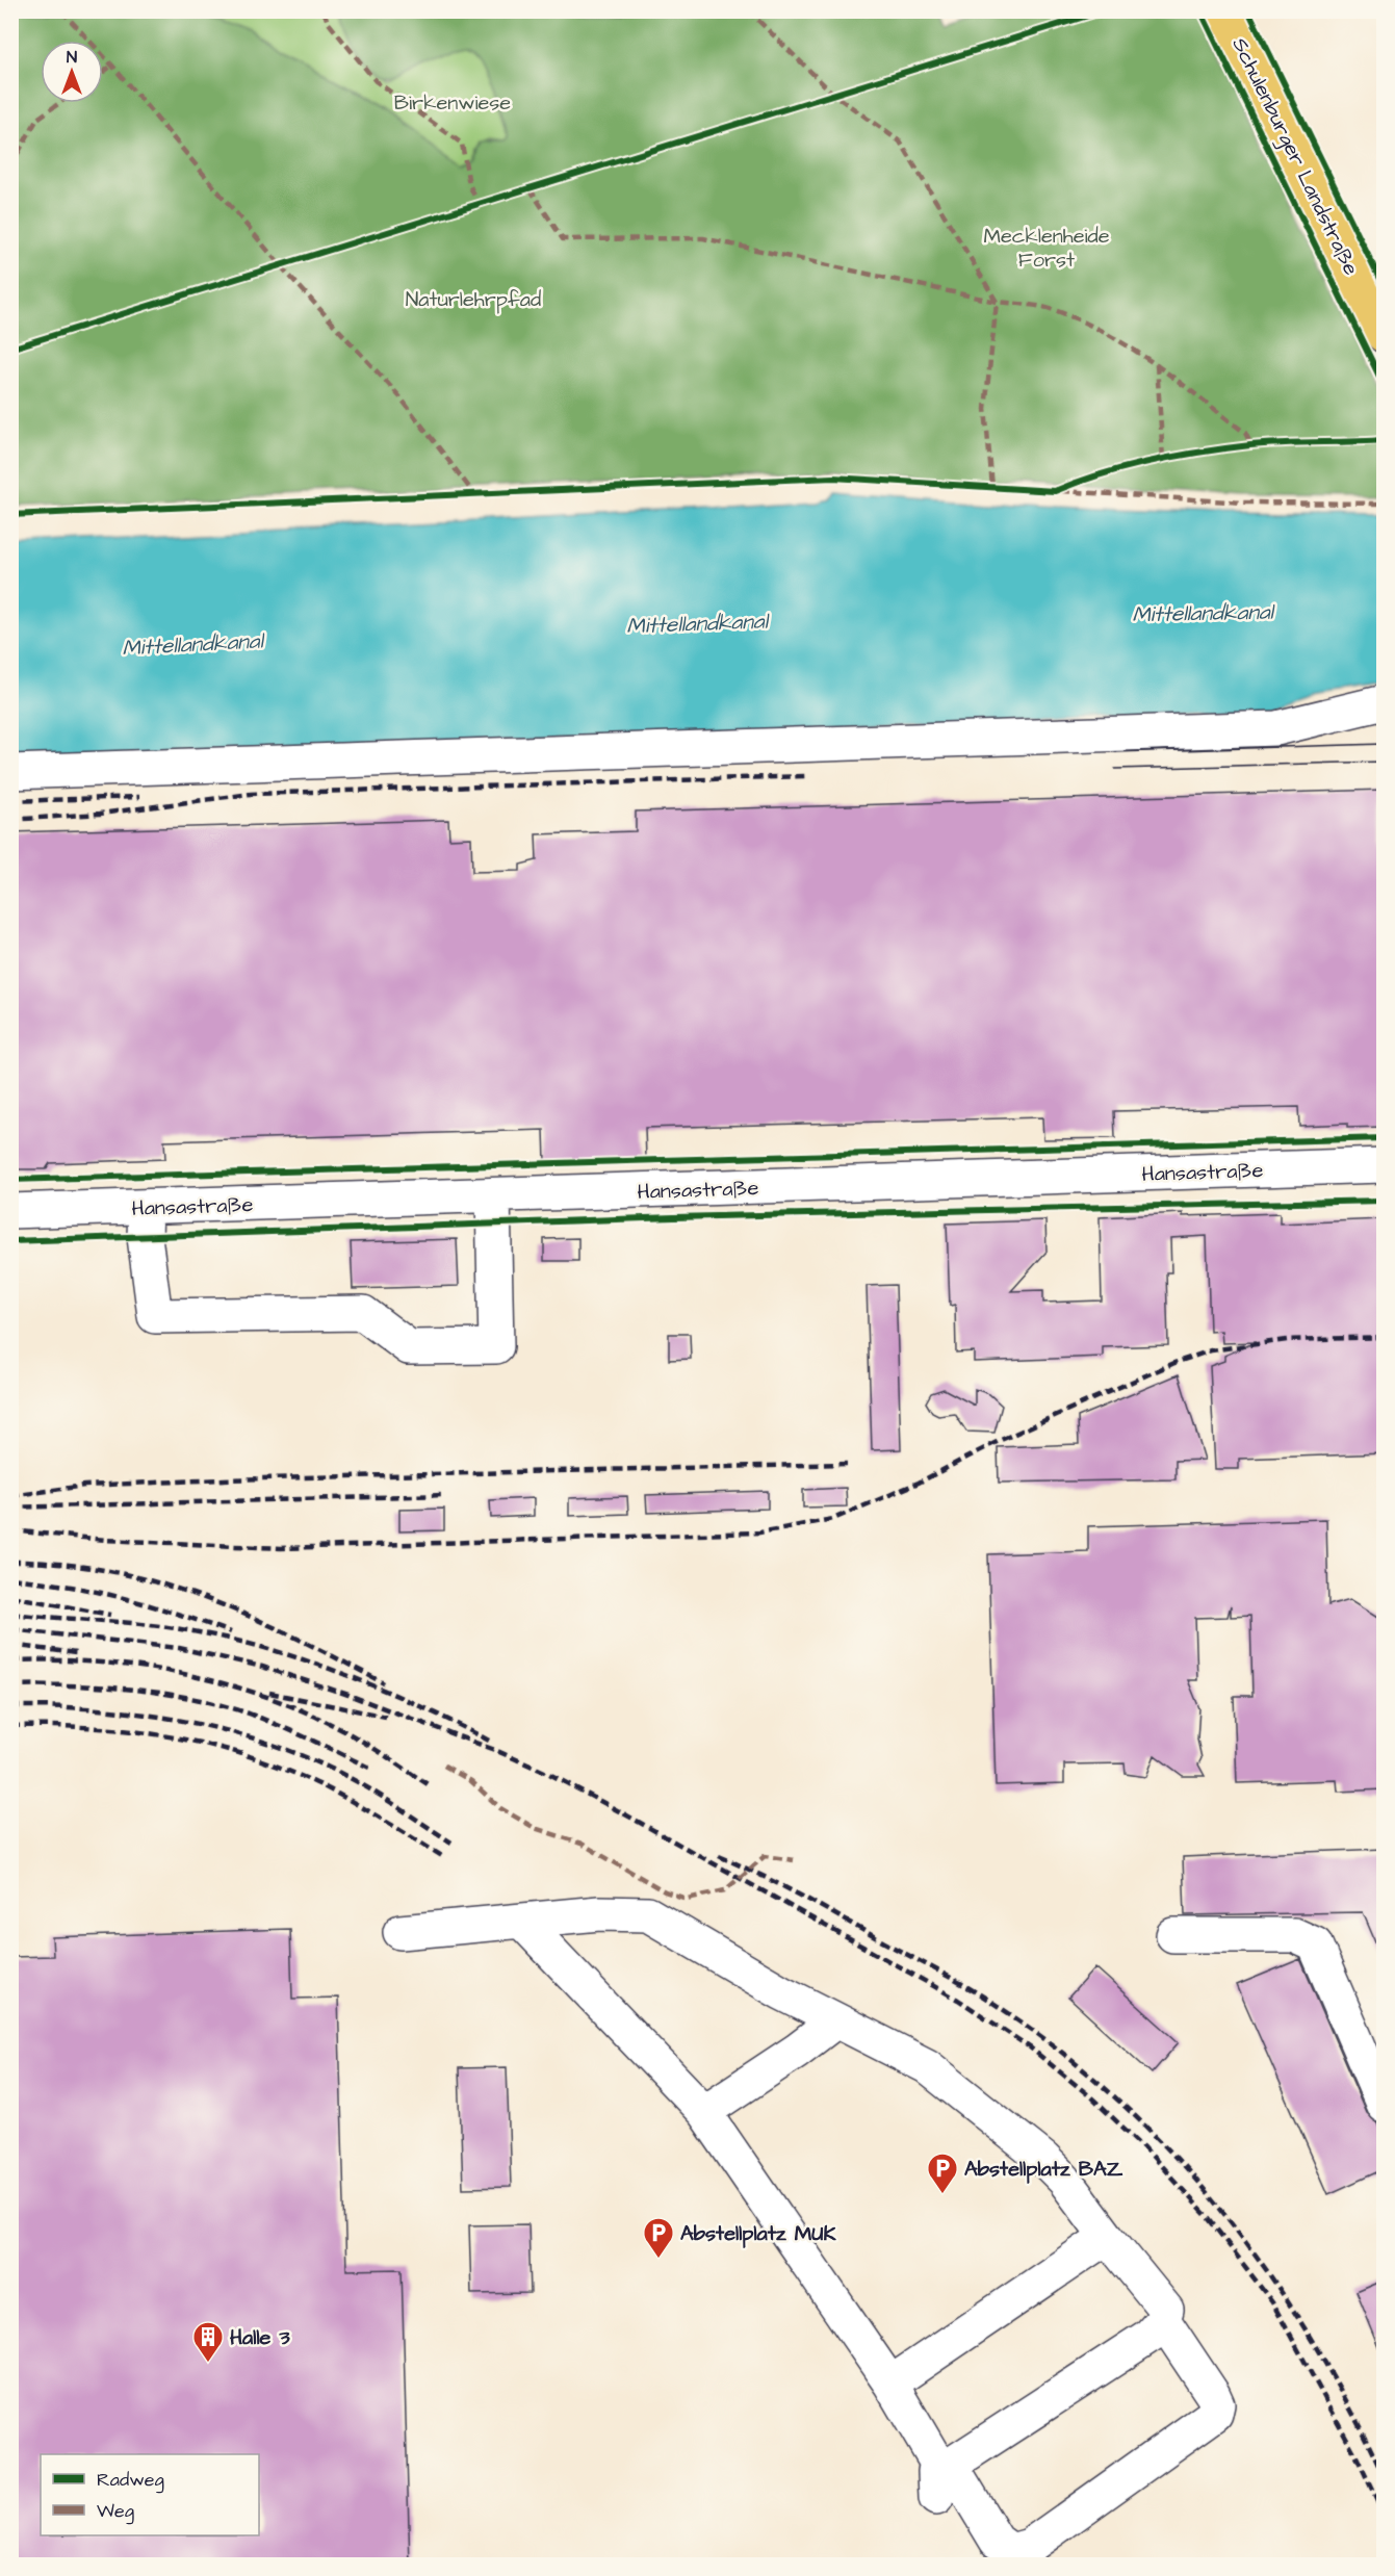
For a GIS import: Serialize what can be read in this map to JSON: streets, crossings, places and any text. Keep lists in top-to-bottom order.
{
  "streets": {
    "main road": ["Schulenburger Landstraße"],
    "street": ["Hansastraße"]
  },
  "water": ["Mittellandkanal"],
  "parks": ["Birkenwiese", "Mecklenheide Forst", "Naturlehrpfad"],
  "places": {
    "parking": ["Abstellplatz BAZ", "Abstellplatz MUK"],
    "building": ["Halle 3"]
  },
  "legend": ["Radweg", "Weg"],
  "north": "top"
}
